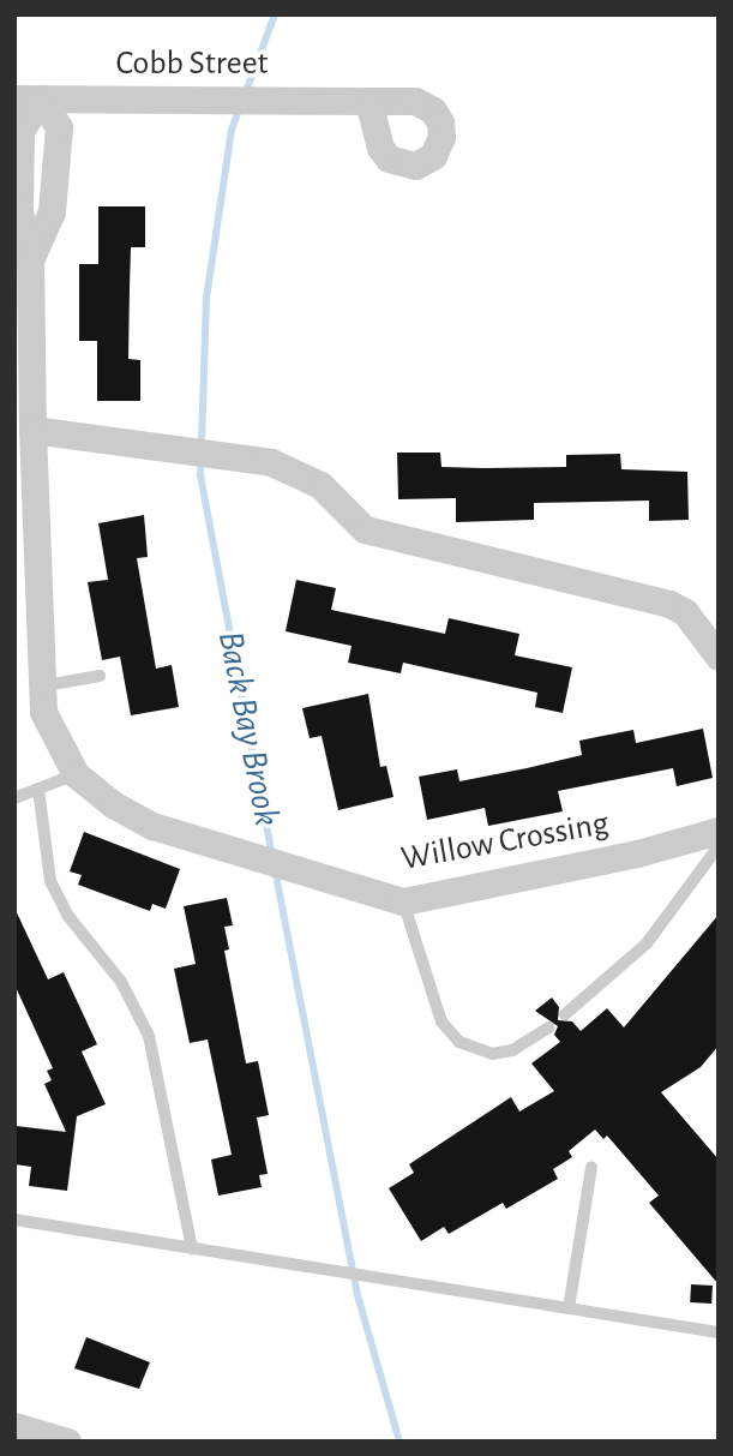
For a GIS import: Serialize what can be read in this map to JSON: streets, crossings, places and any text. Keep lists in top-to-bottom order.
{
  "streets": {
    "street": ["Cobb Street", "Willow Crossing"]
  },
  "crossings": [
    ["Cobb Street", "Willow Crossing"]
  ],
  "water": ["Back Bay Brook"]
}
